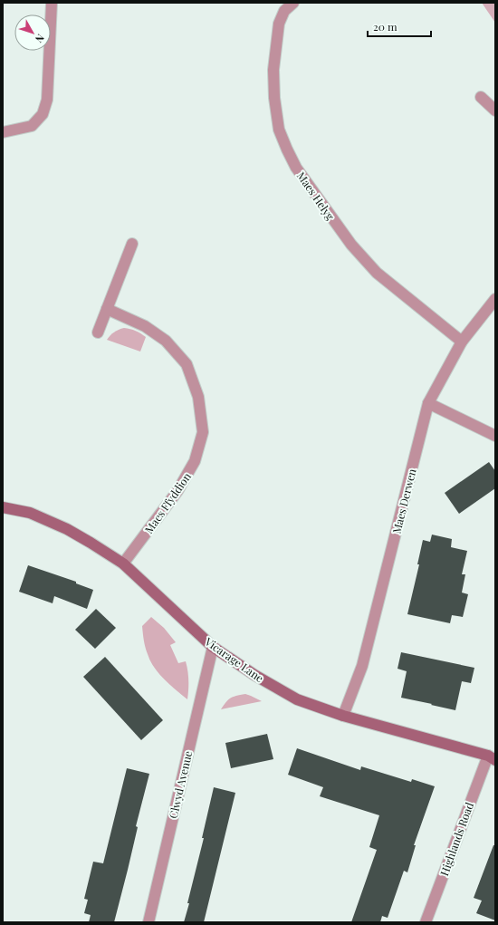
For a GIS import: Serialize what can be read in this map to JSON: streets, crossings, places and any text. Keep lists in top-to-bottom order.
{
  "streets": {
    "street": [
      "Maes Helyg",
      "Maes Derwen",
      "Maes Ffyddion",
      "Vicarage Lane",
      "Clwyd Avenue",
      "Highlands Road"
    ]
  },
  "crossings": [
    ["Maes Helyg", "Maes Derwen"],
    ["Maes Derwen", "Vicarage Lane"],
    ["Maes Ffyddion", "Vicarage Lane"],
    ["Vicarage Lane", "Clwyd Avenue"],
    ["Vicarage Lane", "Highlands Road"]
  ],
  "scale_bar": "20 m",
  "north": "bottom right"
}
